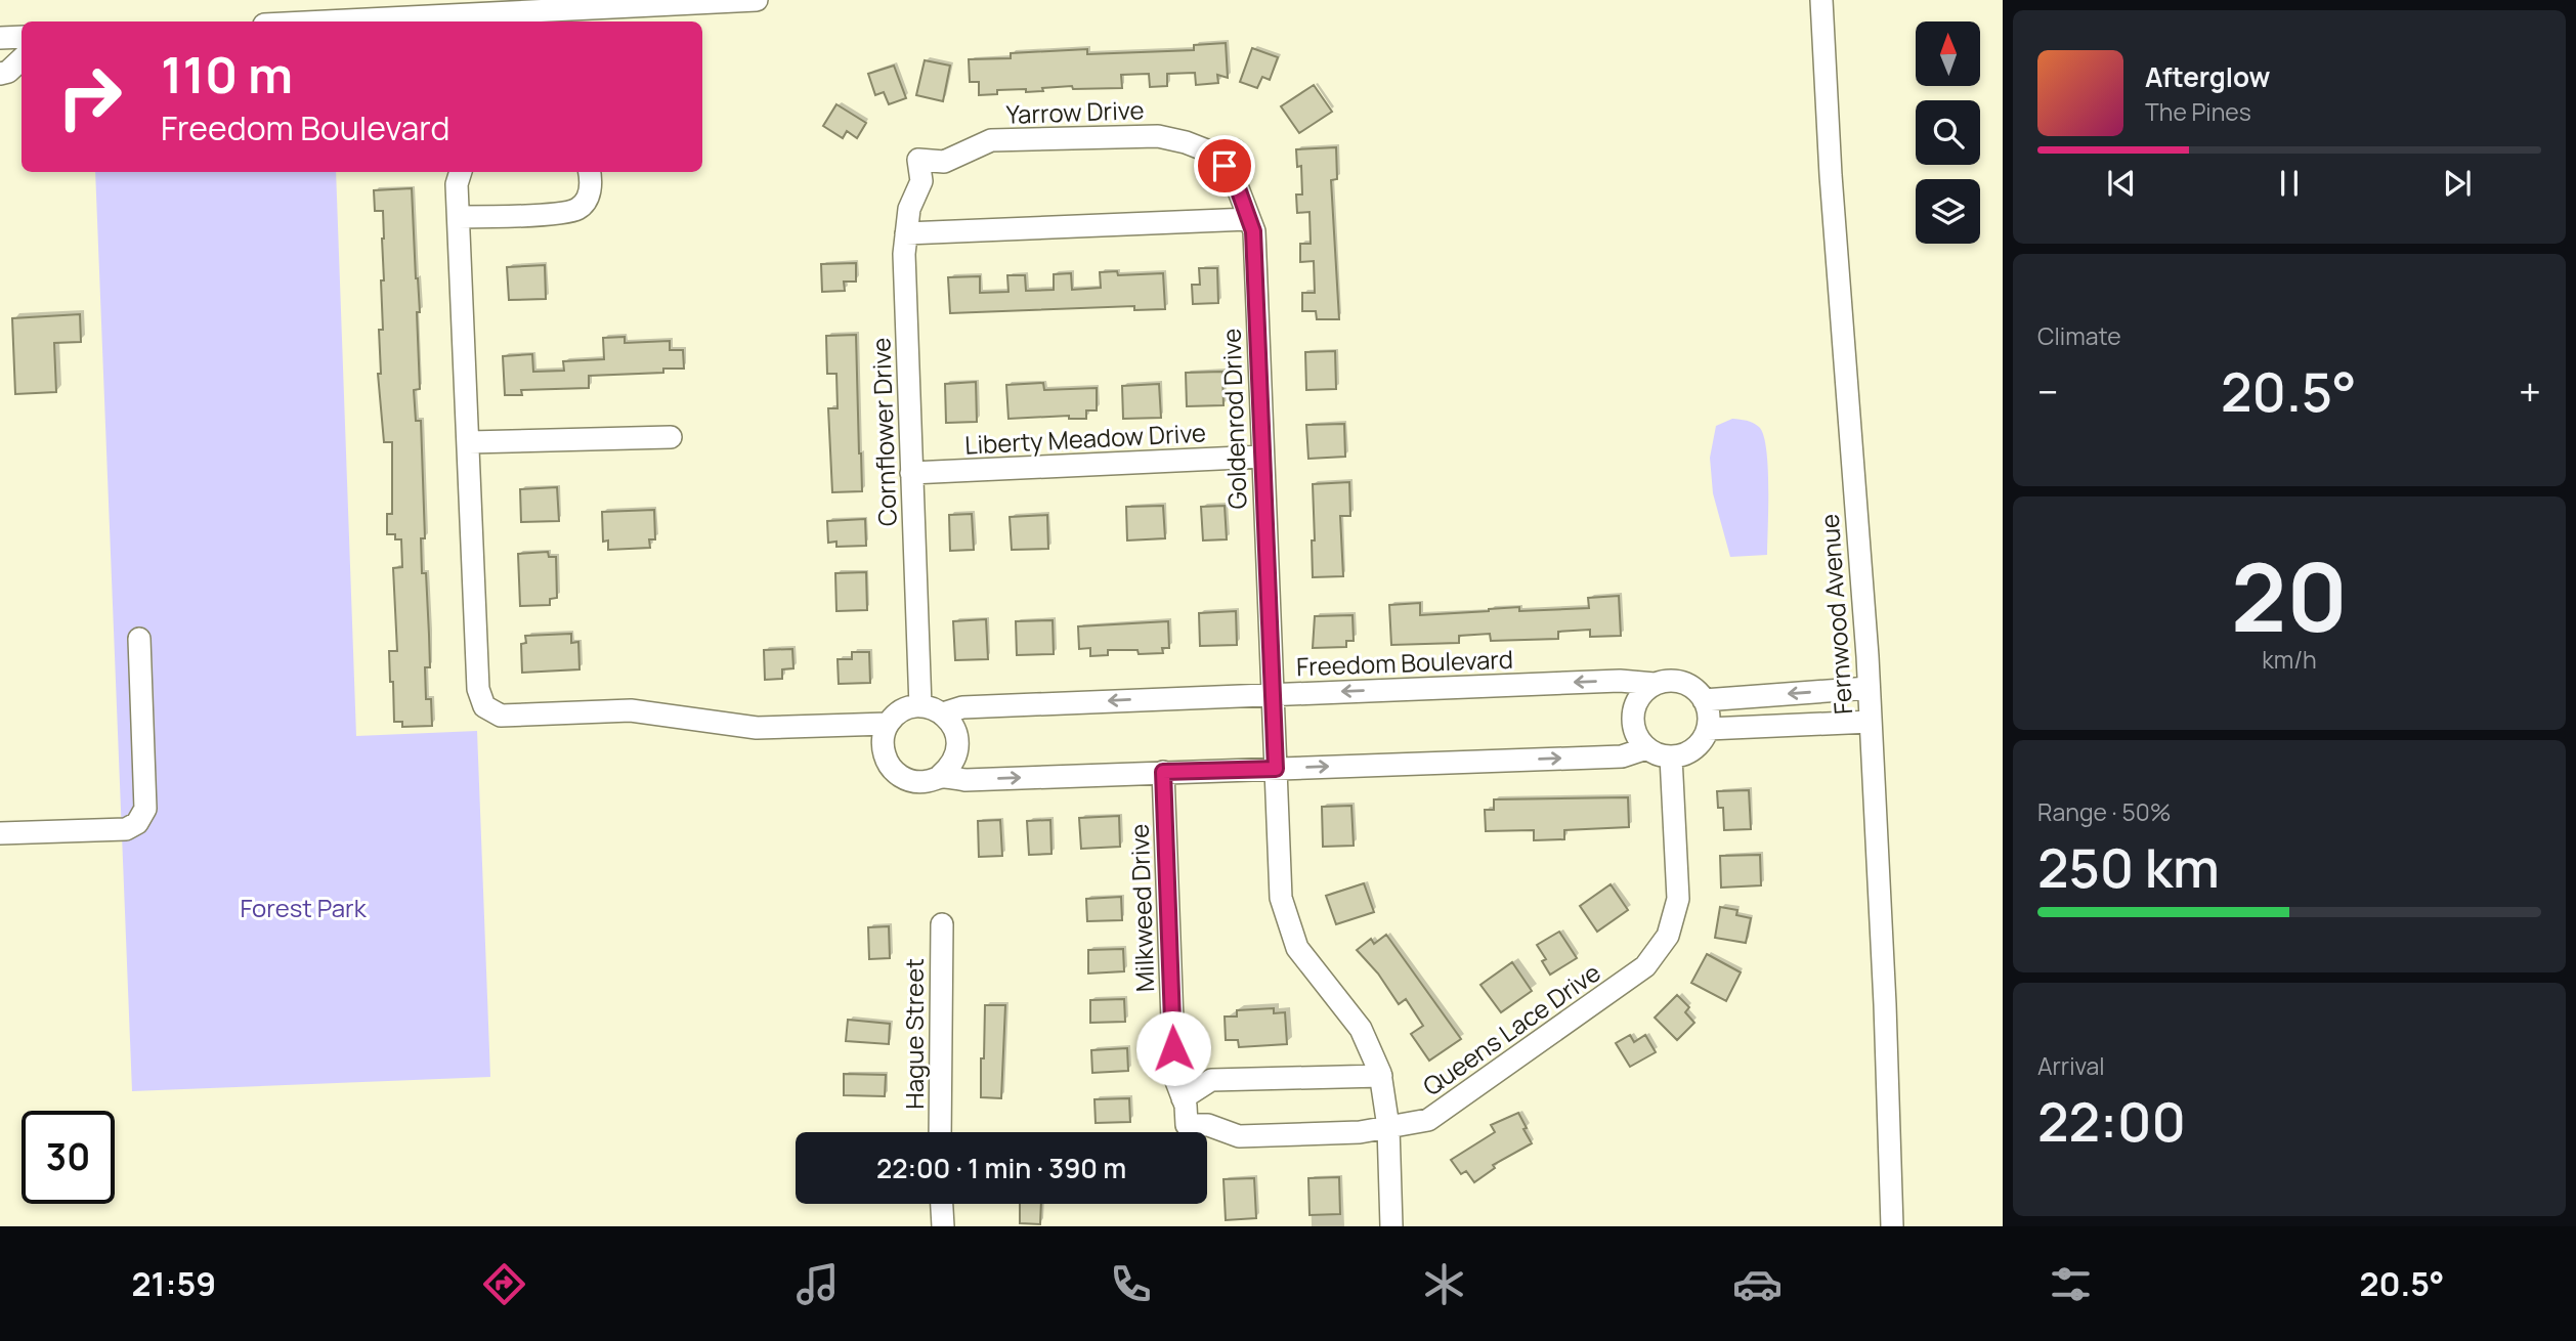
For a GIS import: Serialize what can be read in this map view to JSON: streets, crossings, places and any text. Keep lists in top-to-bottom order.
{
  "streets": {
    "street": [
      "Yarrow Drive",
      "Goldenrod Drive",
      "Cornflower Drive",
      "Liberty Meadow Drive",
      "Fernwood Avenue",
      "Freedom Boulevard",
      "Milkweed Drive",
      "Queens Lace Drive",
      "Hague Street"
    ]
  },
  "crossings": [
    ["Yarrow Drive", "Goldenrod Drive"],
    ["Yarrow Drive", "Cornflower Drive"],
    ["Goldenrod Drive", "Liberty Meadow Drive"],
    ["Goldenrod Drive", "Freedom Boulevard"],
    ["Goldenrod Drive", "Queens Lace Drive"],
    ["Cornflower Drive", "Liberty Meadow Drive"],
    ["Cornflower Drive", "Freedom Boulevard"],
    ["Freedom Boulevard", "Queens Lace Drive"],
    ["Milkweed Drive", "Queens Lace Drive"]
  ],
  "parks": ["Forest Park"],
  "north": "top",
  "page": {
    "turn": ["110 m", "Freedom Boulevard"],
    "song": ["Afterglow", "The Pines"],
    "tile": [
      "Climate",
      ["20", "km/h"],
      ["Range · 50%", "250 km"],
      ["Arrival", "22:00"]
    ],
    "heat": ["−", "20.5°", "+"],
    "limit": "30",
    "trip": "22:00 · 1 min · 390 m",
    "tabs": ["21:59", "20.5°"]
  }
}
